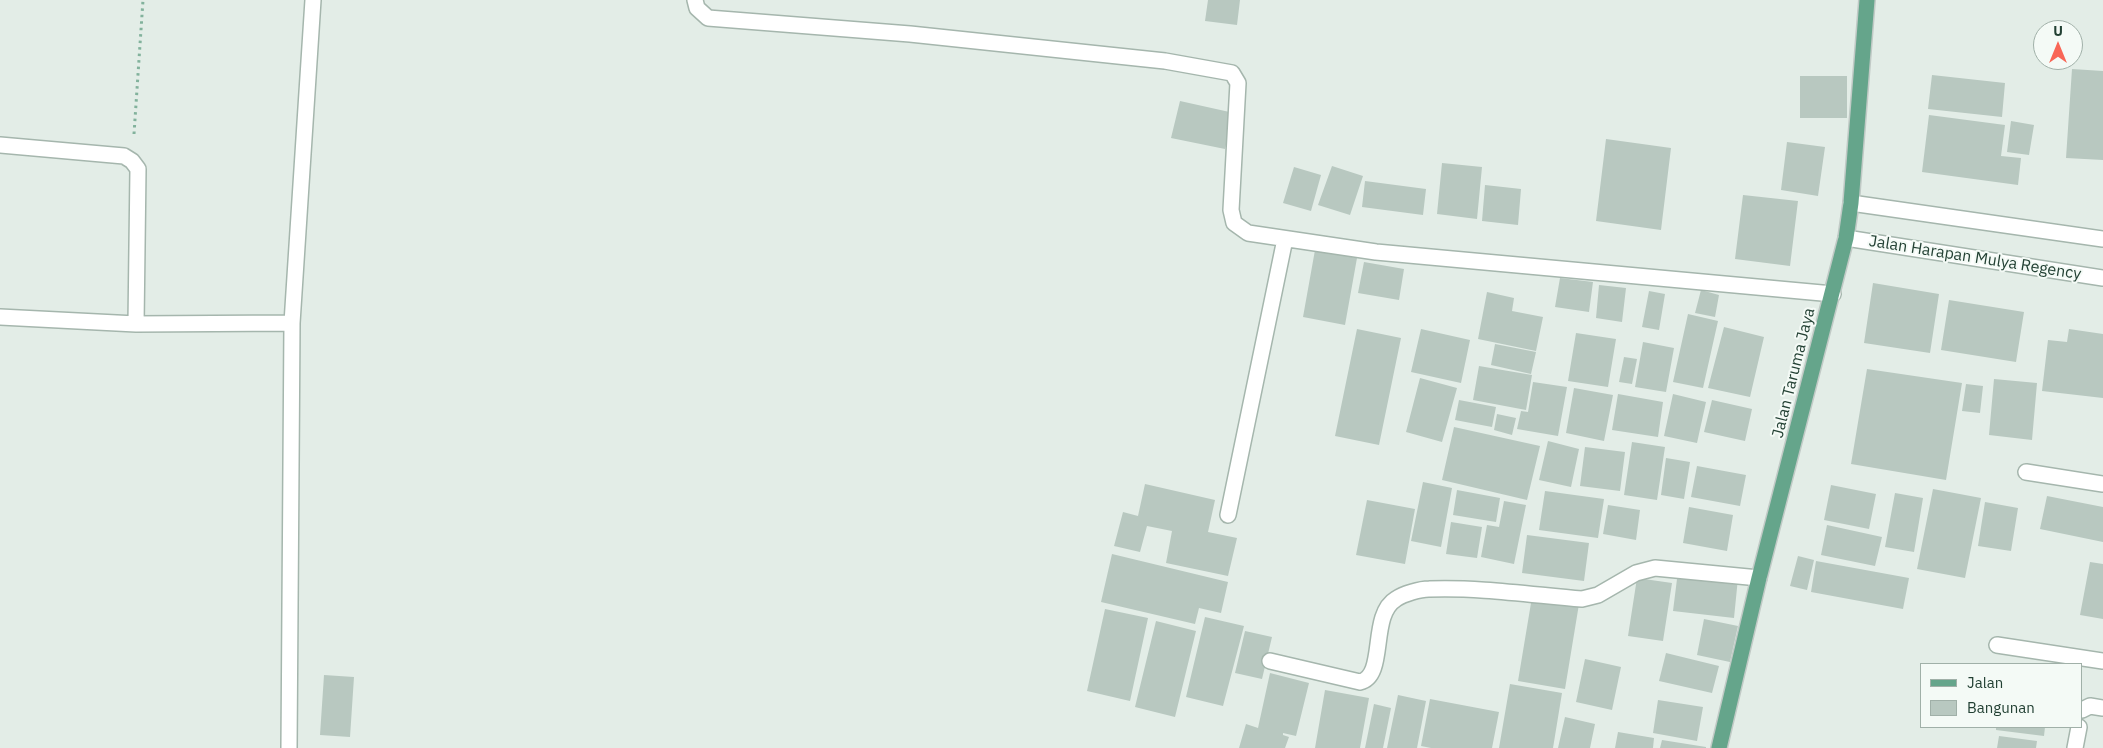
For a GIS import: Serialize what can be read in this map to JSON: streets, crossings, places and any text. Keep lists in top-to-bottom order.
{
  "streets": {
    "main road": ["Jalan Taruma Jaya"],
    "street": ["Jalan Harapan Mulya Regency"]
  },
  "crossings": [
    ["Jalan Harapan Mulya Regency", "Jalan Taruma Jaya"]
  ],
  "legend": ["Jalan", "Bangunan"],
  "north": "top"
}
